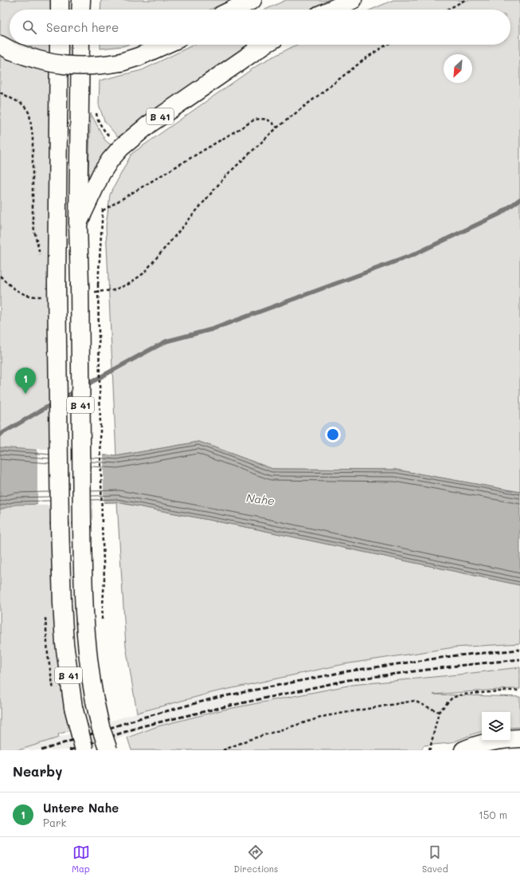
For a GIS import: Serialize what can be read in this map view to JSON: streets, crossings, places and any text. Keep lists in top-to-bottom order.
{
  "streets": {
    "main road": ["B 41"]
  },
  "water": ["Nahe"],
  "north": "bottom left",
  "page": {
    "search": "Search here",
    "pins": "1",
    "heading": "Nearby",
    "list": [
      {
        "mark": "1",
        "name": "Untere Nahe",
        "note": "Park",
        "value": "150 m"
      }
    ],
    "nav": ["Map", "Directions", "Saved"]
  }
}
